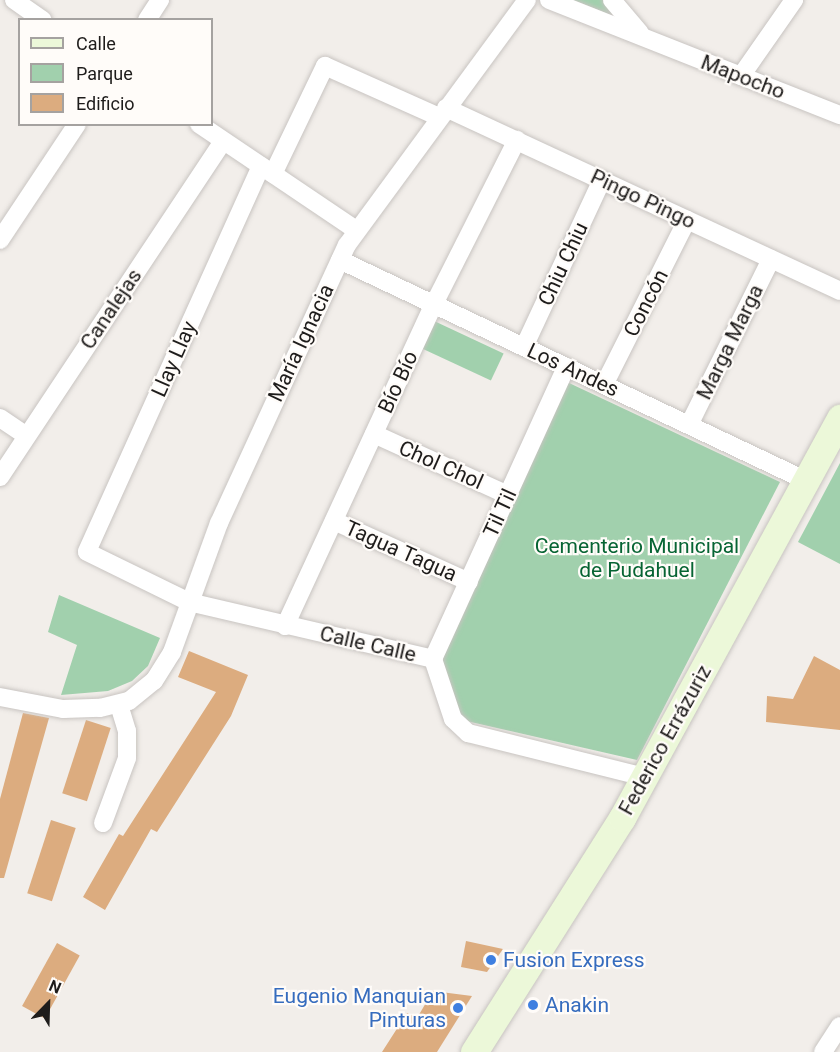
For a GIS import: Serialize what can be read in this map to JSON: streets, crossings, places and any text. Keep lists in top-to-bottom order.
{
  "streets": {
    "street": [
      "Mapocho",
      "Pingo Pingo",
      "Chiu Chiu",
      "Concón",
      "Canalejas",
      "Marga Marga",
      "María Ignacia",
      "Llay Llay",
      "Los Andes",
      "Bío Bío",
      "Chol Chol",
      "Til Til",
      "Tagua Tagua",
      "Calle Calle",
      "Federico Errázuriz"
    ]
  },
  "crossings": [
    ["Pingo Pingo", "Chiu Chiu"],
    ["Pingo Pingo", "Concón"],
    ["Pingo Pingo", "Marga Marga"],
    ["Pingo Pingo", "María Ignacia"],
    ["Pingo Pingo", "Llay Llay"],
    ["Pingo Pingo", "Bío Bío"],
    ["Chiu Chiu", "Los Andes"],
    ["Concón", "Los Andes"],
    ["Marga Marga", "Los Andes"],
    ["María Ignacia", "Los Andes"],
    ["María Ignacia", "Calle Calle"],
    ["Llay Llay", "Calle Calle"],
    ["Los Andes", "Bío Bío"],
    ["Los Andes", "Til Til"],
    ["Los Andes", "Federico Errázuriz"],
    ["Bío Bío", "Chol Chol"],
    ["Bío Bío", "Tagua Tagua"],
    ["Bío Bío", "Calle Calle"],
    ["Chol Chol", "Til Til"],
    ["Til Til", "Tagua Tagua"],
    ["Til Til", "Calle Calle"],
    ["Calle Calle", "Federico Errázuriz"]
  ],
  "parks": ["Cementerio Municipal de Pudahuel"],
  "places": ["Fusion Express", "Anakin", "Eugenio Manquian Pinturas"],
  "legend": ["Calle", "Parque", "Edificio"],
  "north": "top right"
}
